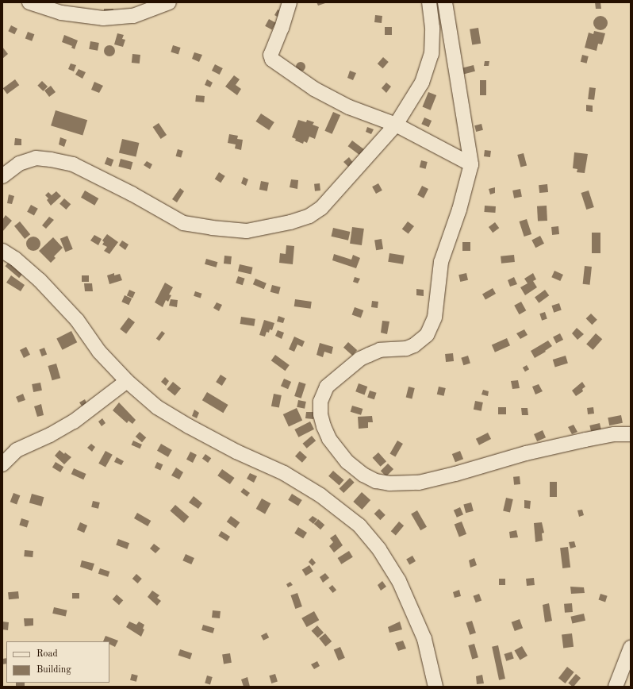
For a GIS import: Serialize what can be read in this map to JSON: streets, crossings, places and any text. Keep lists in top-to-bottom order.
{
  "legend": ["Road", "Building"]
}
